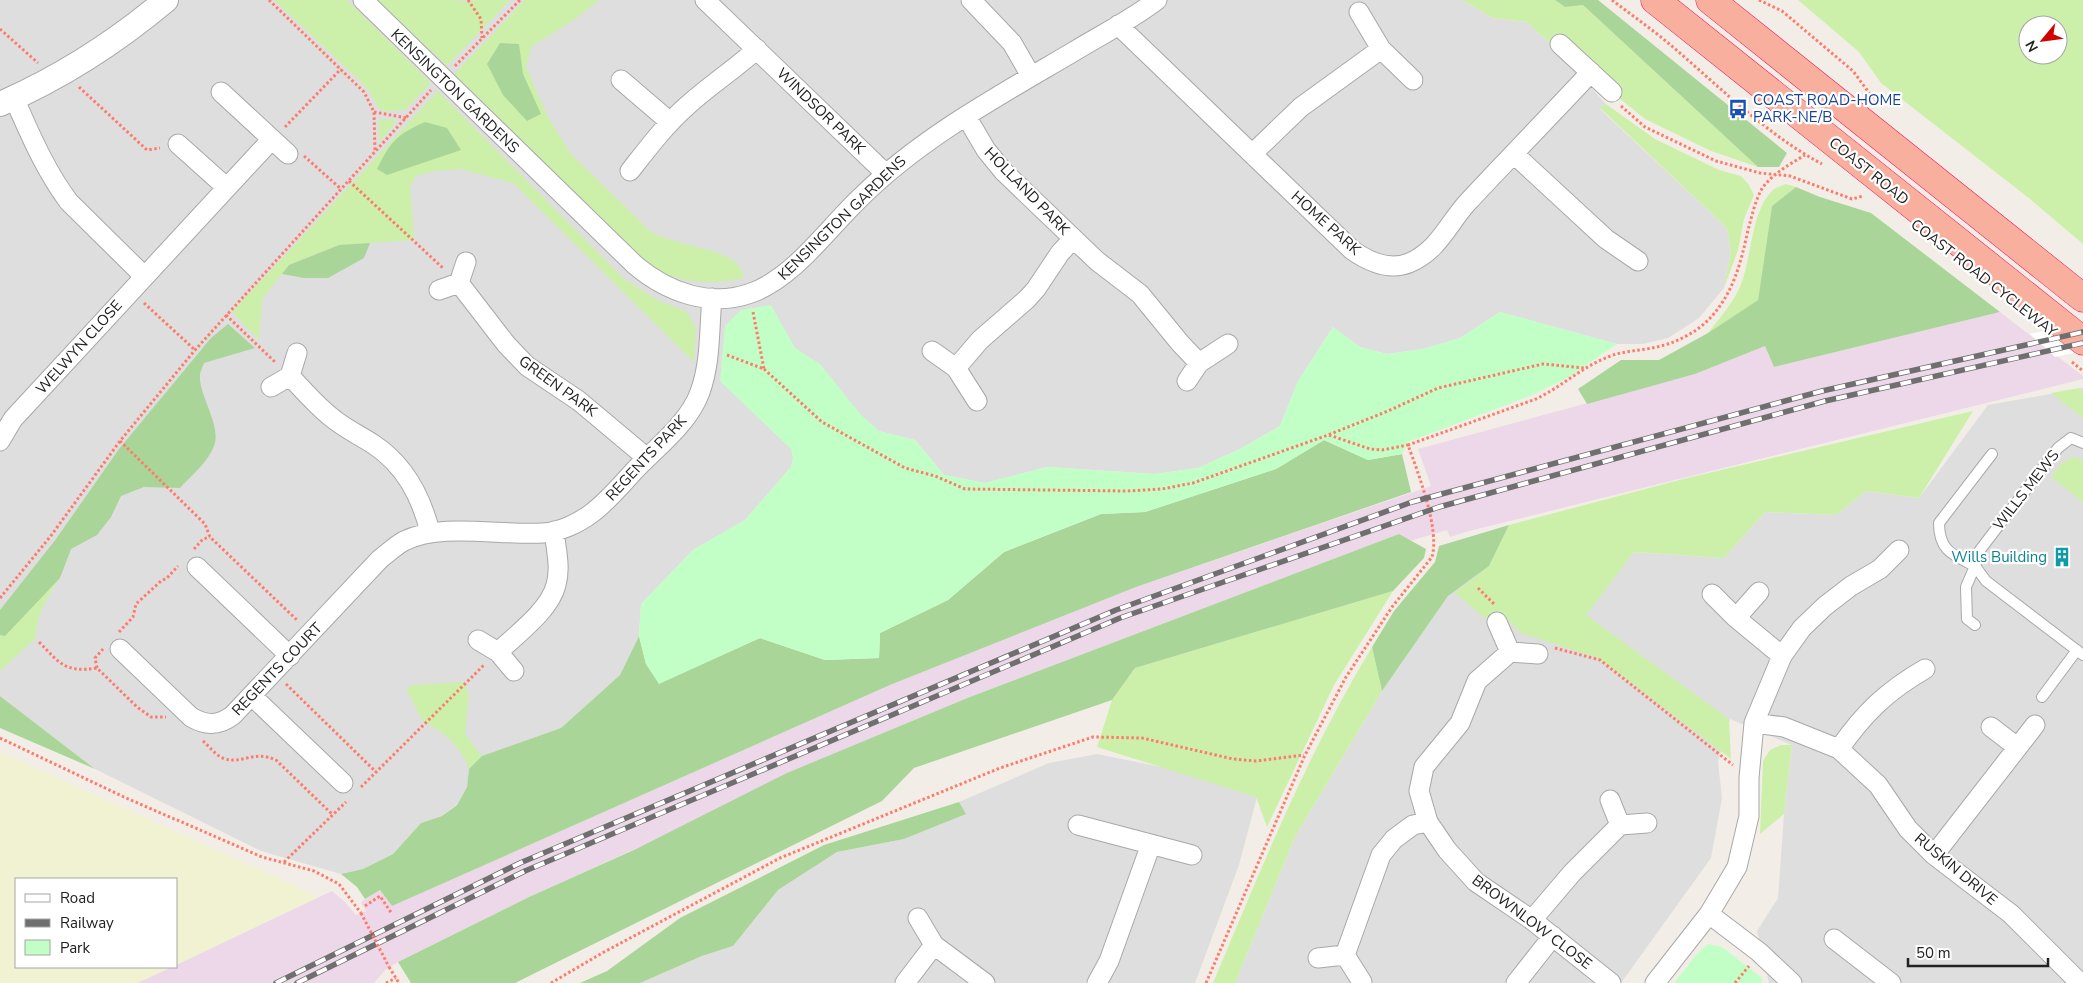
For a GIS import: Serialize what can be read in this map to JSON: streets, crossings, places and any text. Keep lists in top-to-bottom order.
{
  "streets": {
    "highway": ["COAST ROAD"],
    "street": [
      "KENSINGTON GARDENS",
      "WINDSOR PARK",
      "HOLLAND PARK",
      "HOME PARK",
      "WELWYN CLOSE",
      "GREEN PARK",
      "REGENTS PARK",
      "REGENTS COURT",
      "RUSKIN DRIVE",
      "BROWNLOW CLOSE"
    ],
    "lane": ["WILLS MEWS"]
  },
  "crossings": [
    ["KENSINGTON GARDENS", "WINDSOR PARK"],
    ["KENSINGTON GARDENS", "HOLLAND PARK"],
    ["KENSINGTON GARDENS", "HOME PARK"],
    ["KENSINGTON GARDENS", "REGENTS PARK"],
    ["GREEN PARK", "REGENTS PARK"],
    ["REGENTS PARK", "REGENTS COURT"]
  ],
  "places": {
    "bus stop": ["COAST ROAD-HOME PARK-NE/B"],
    "building": ["Wills Building"]
  },
  "legend": ["Road", "Railway", "Park"],
  "scale_bar": "50 m",
  "north": "bottom left"
}
